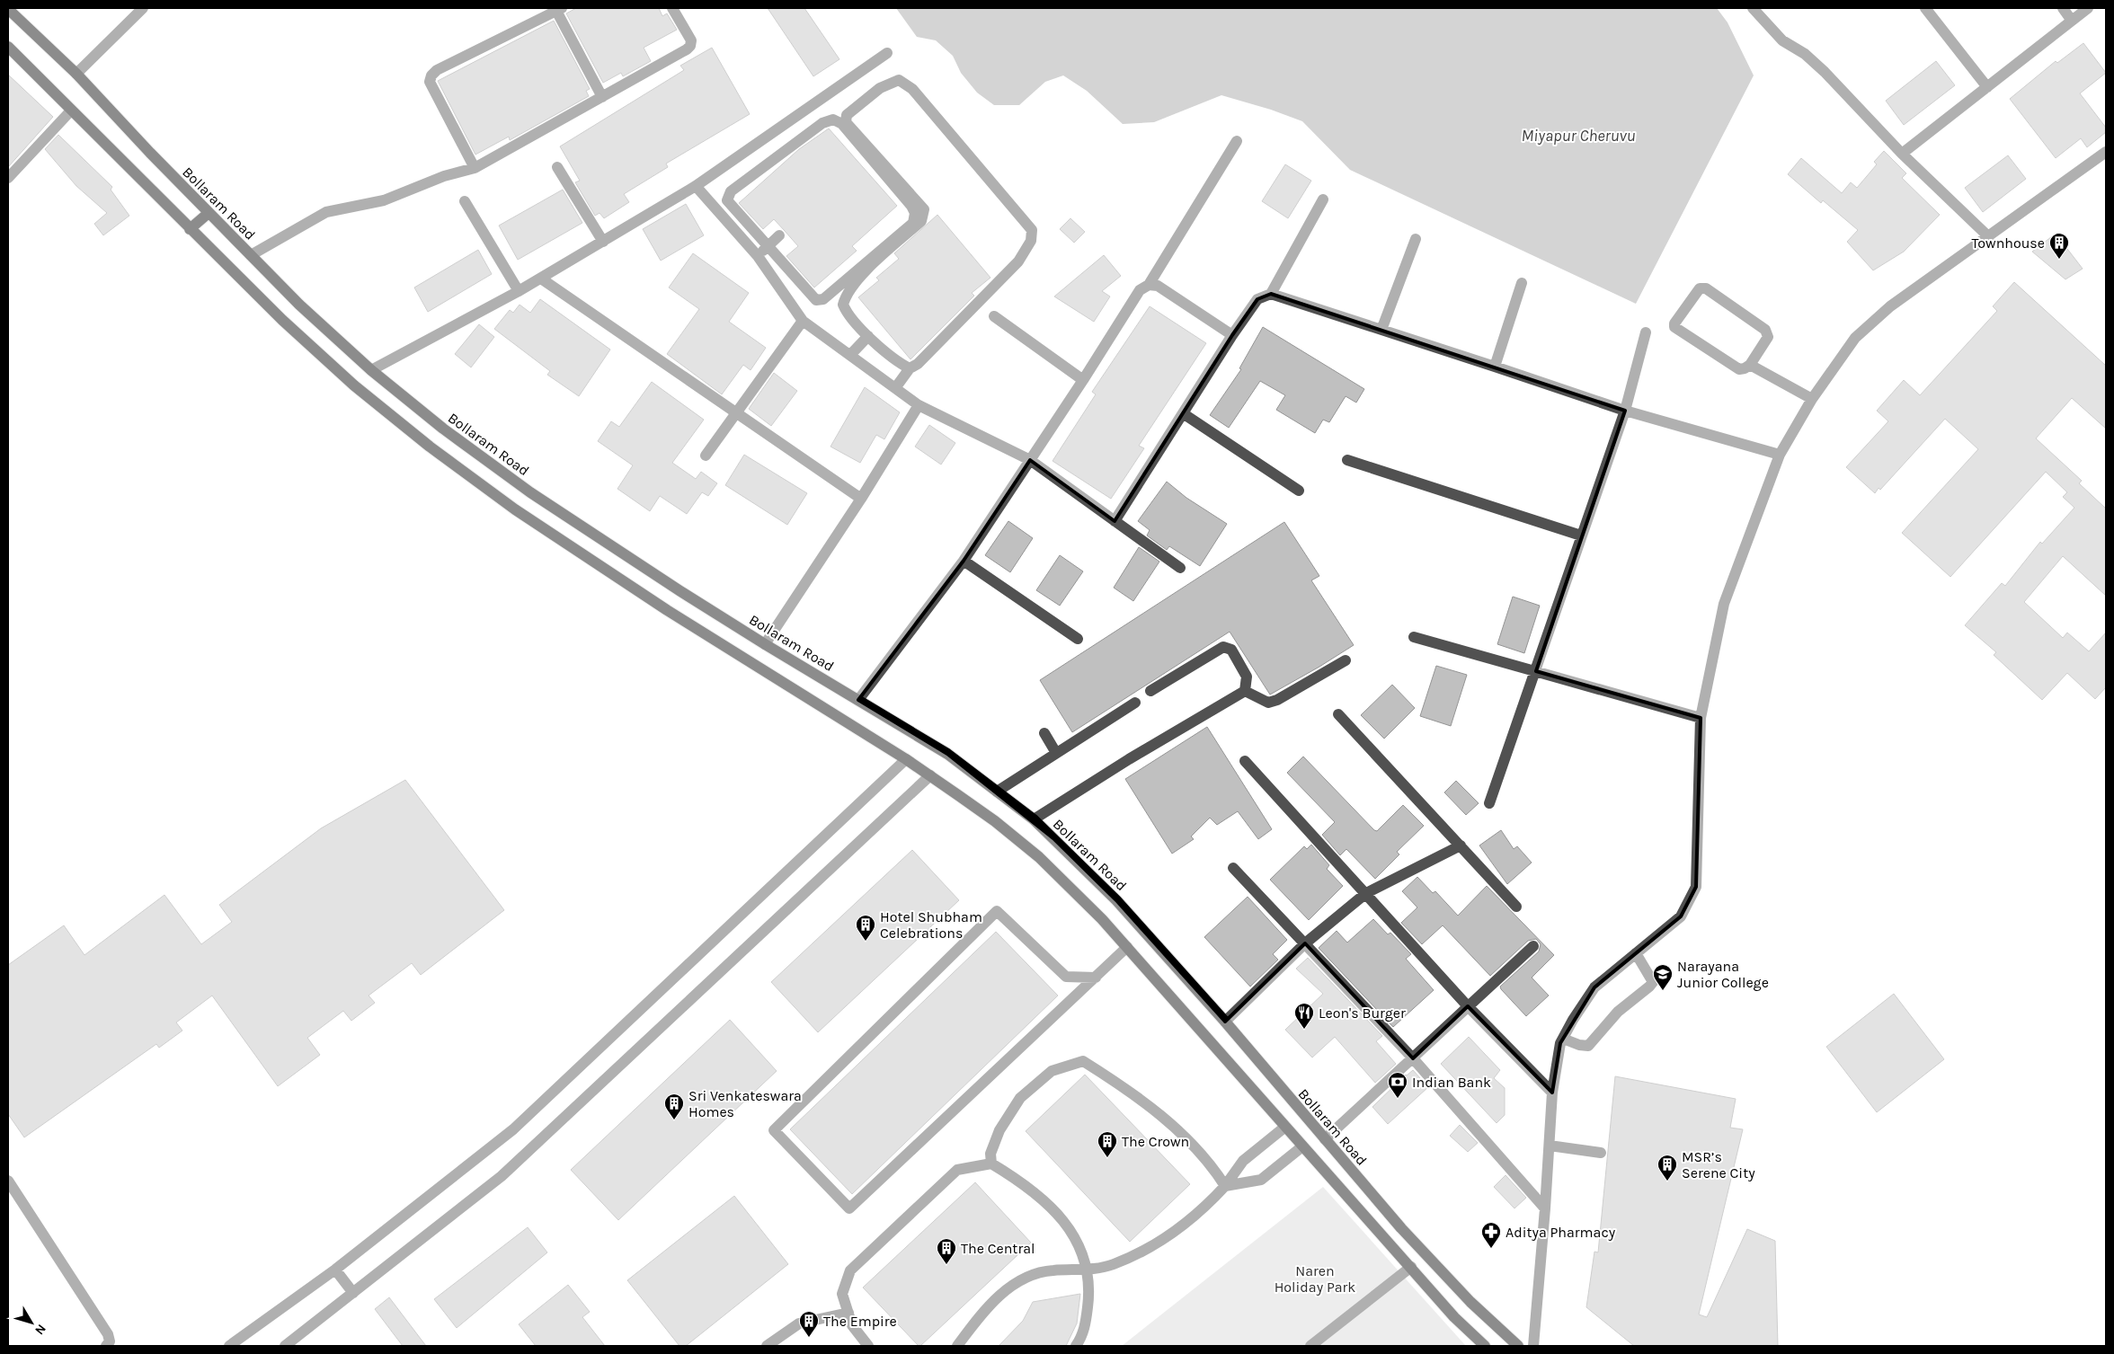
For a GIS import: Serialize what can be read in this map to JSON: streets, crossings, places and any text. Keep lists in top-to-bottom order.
{
  "streets": {
    "main road": ["Bollaram Road"]
  },
  "water": ["Miyapur Cheruvu"],
  "parks": ["Naren Holiday Park"],
  "places": {
    "building": [
      "Townhouse",
      "Hotel Shubham Celebrations",
      "Sri Venkateswara Homes",
      "The Crown",
      "MSR’s Serene City",
      "The Central",
      "The Empire"
    ],
    "school or university": ["Narayana Junior College"],
    "restaurant": ["Leon's Burger"],
    "bank": ["Indian Bank"],
    "pharmacy": ["Aditya Pharmacy"]
  },
  "north": "bottom right"
}
